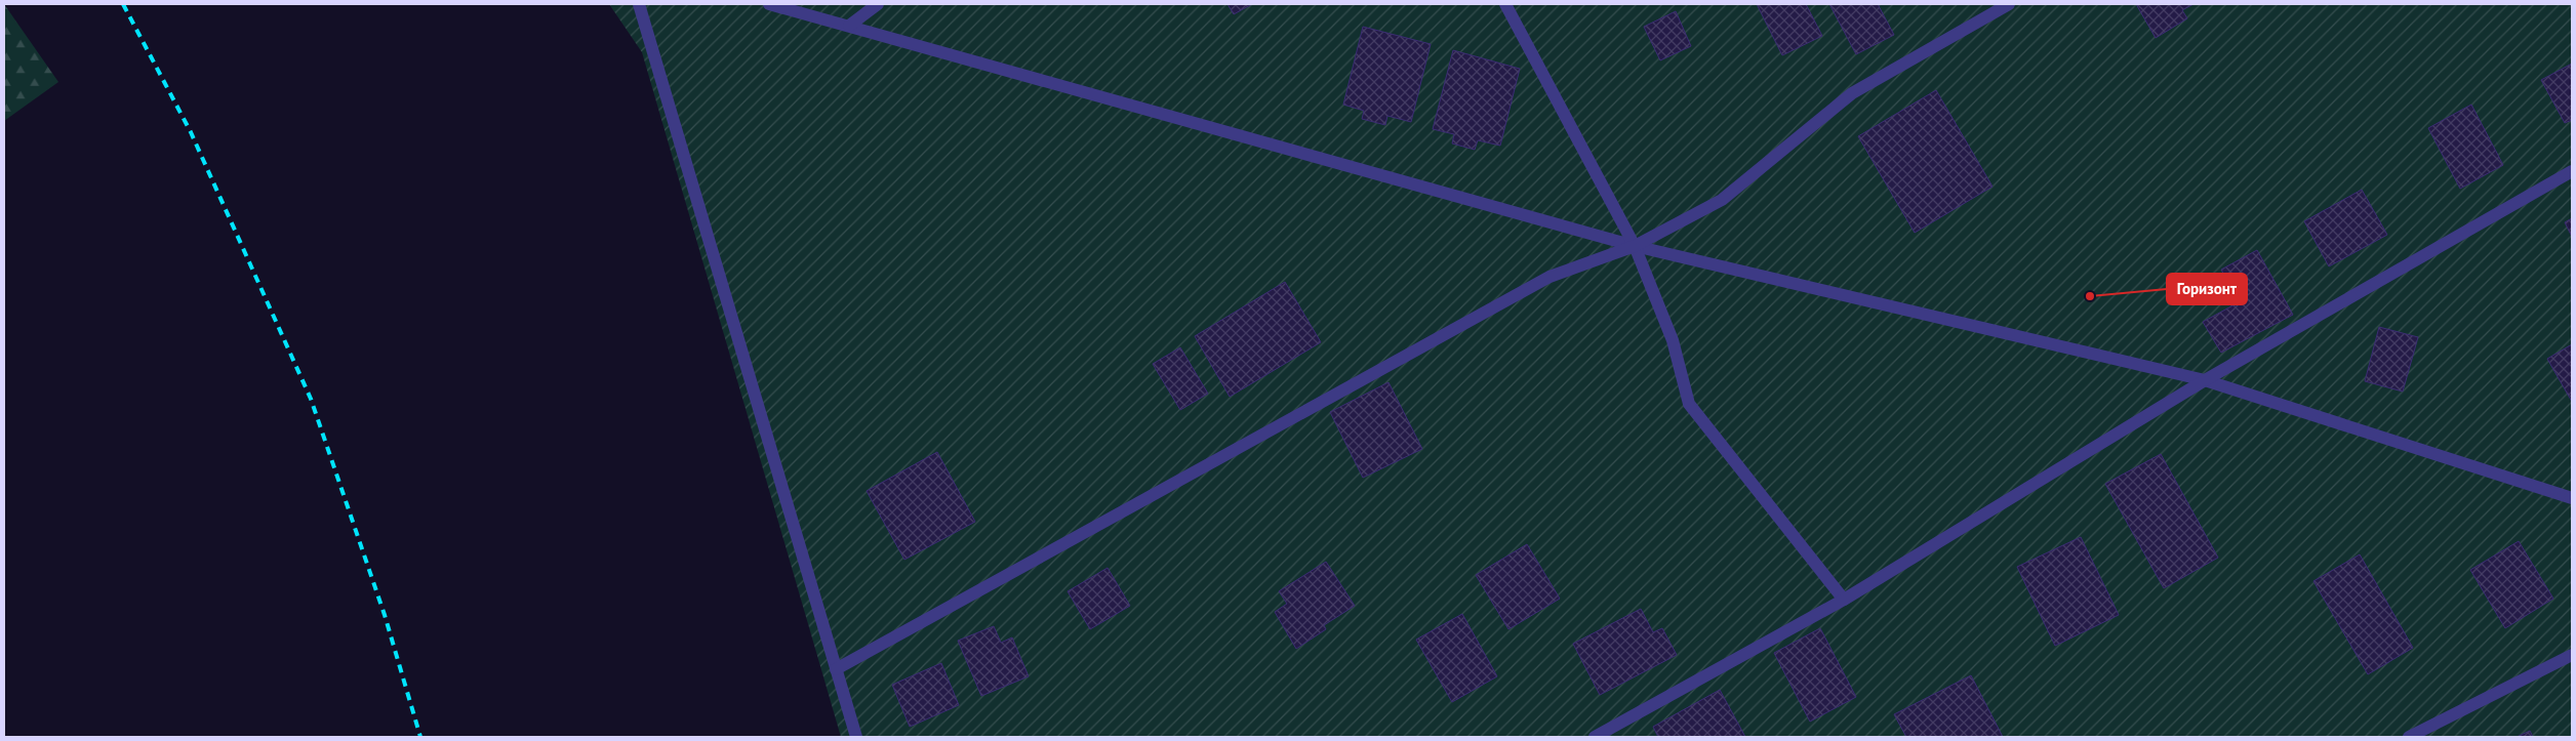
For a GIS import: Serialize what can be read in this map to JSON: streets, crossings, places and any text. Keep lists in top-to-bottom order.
{
  "places": ["Горизонт"]
}
